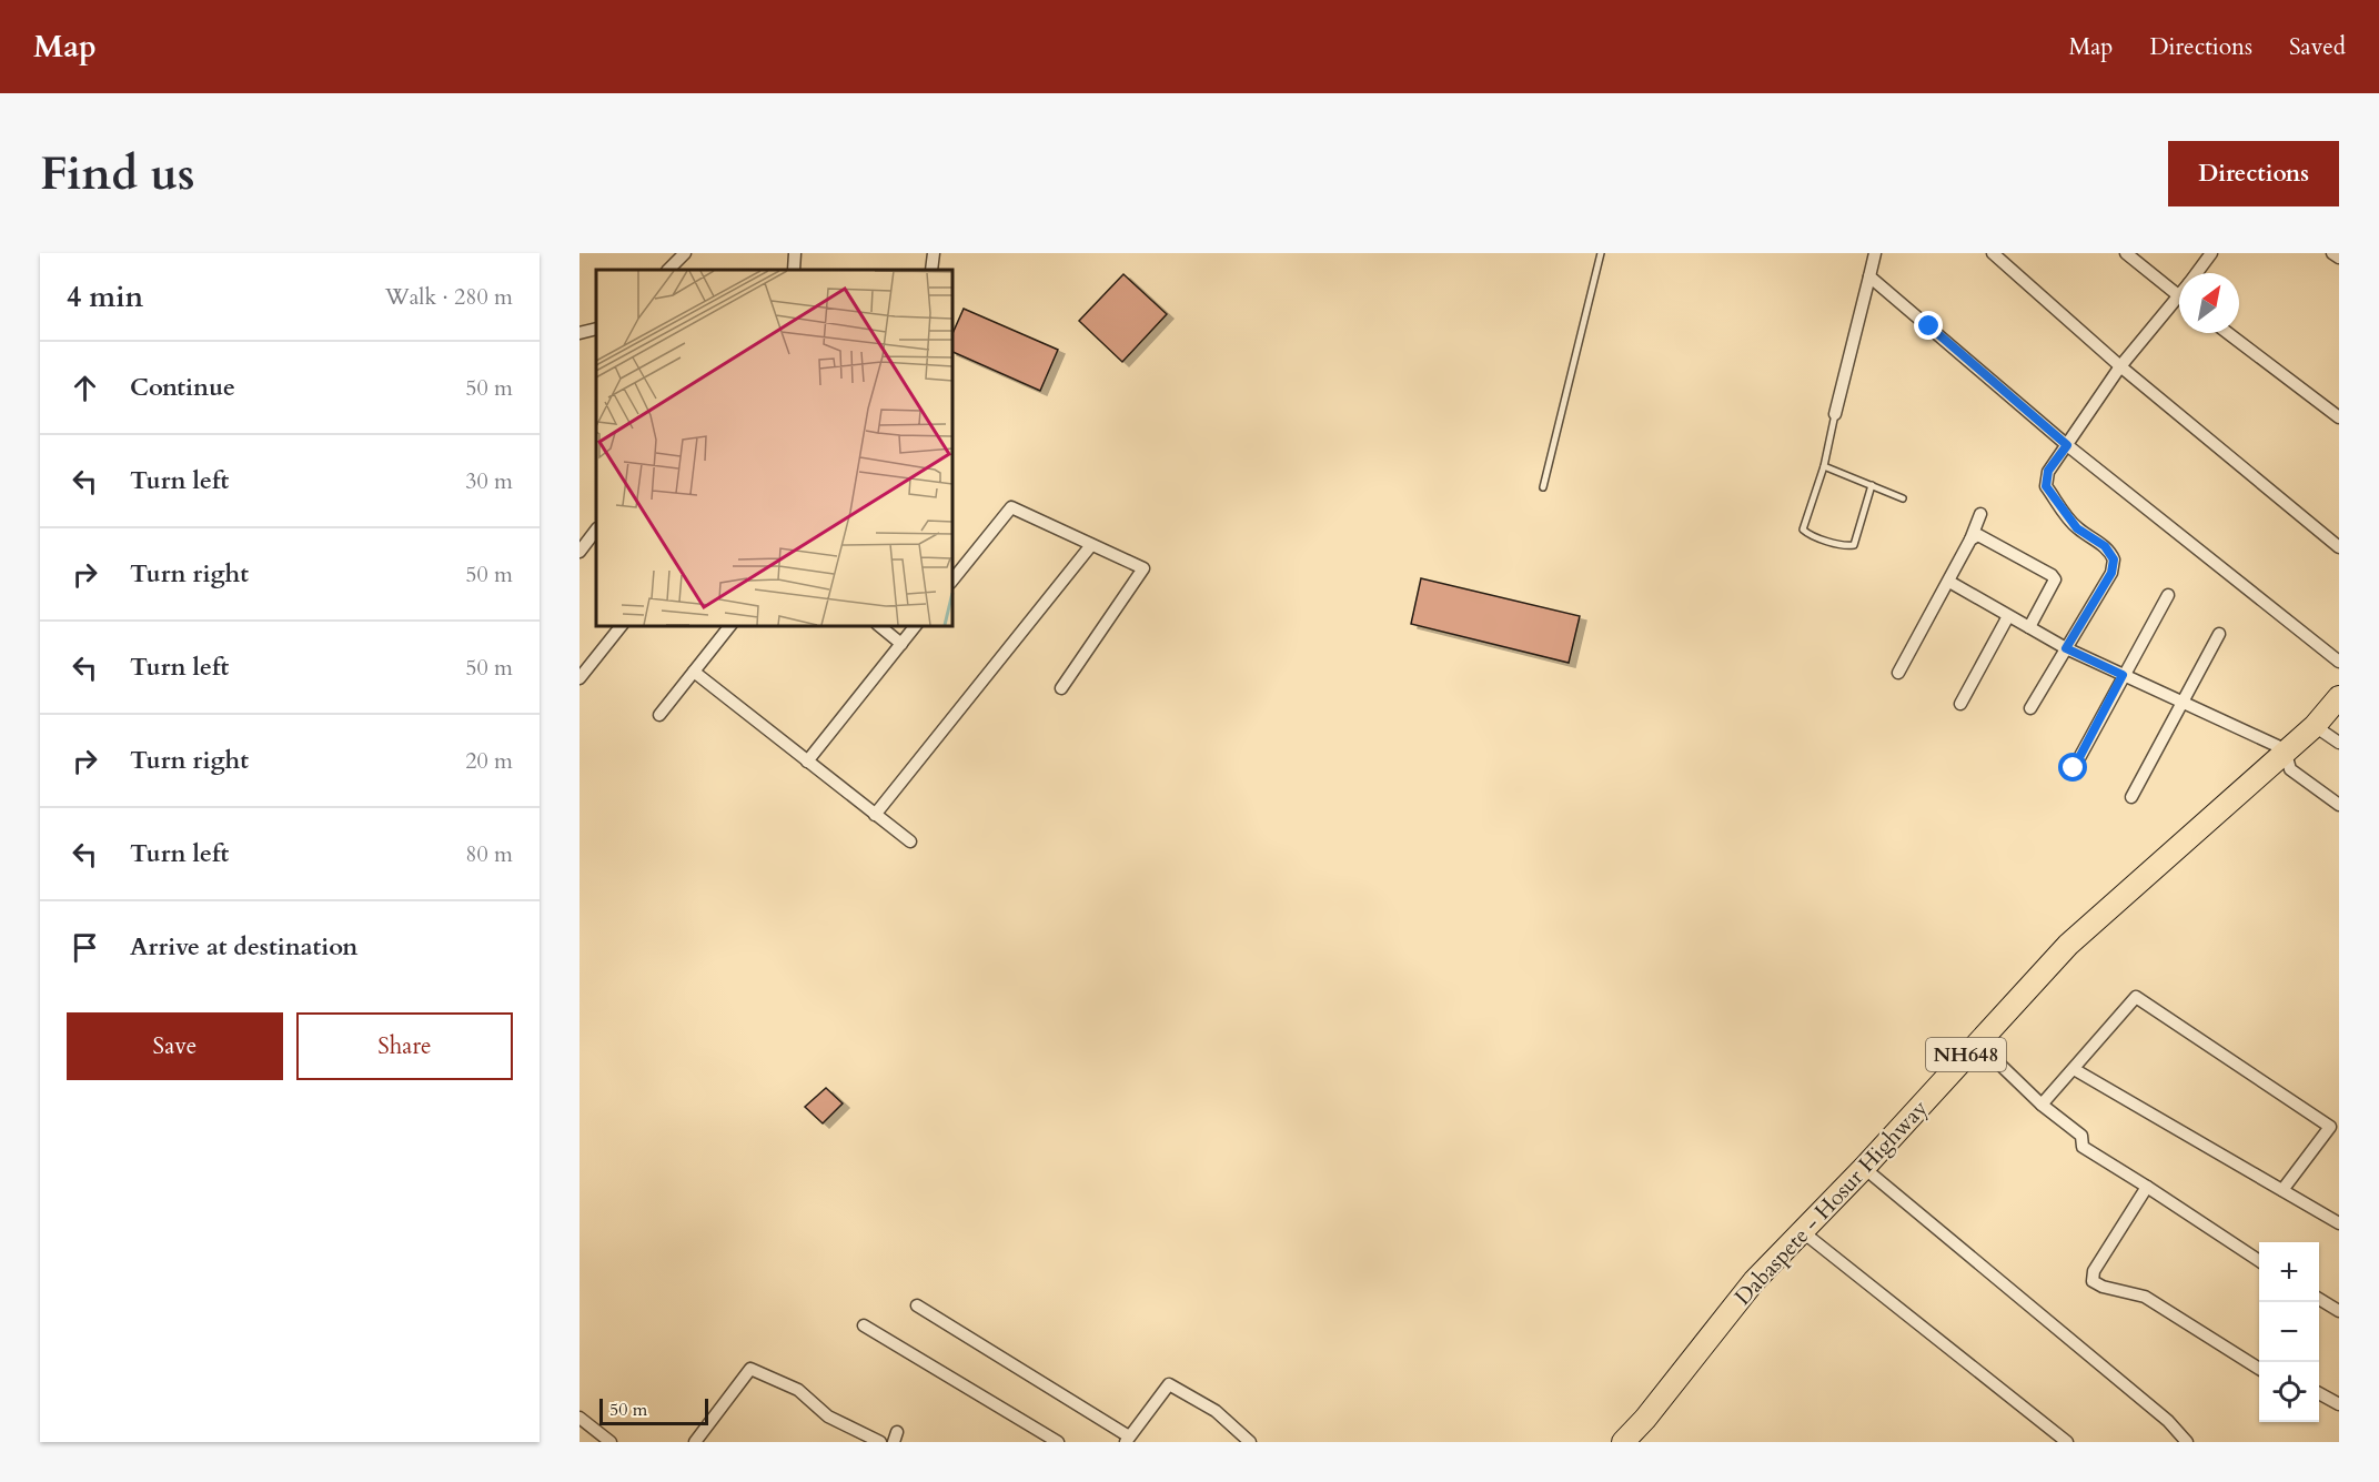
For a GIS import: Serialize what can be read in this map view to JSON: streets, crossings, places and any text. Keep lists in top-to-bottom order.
{
  "streets": {
    "highway": ["NH648", "Dabaspete - Hosur Highway"]
  },
  "scale_bar": "50 m",
  "north": "top right",
  "page": {
    "header": "Map",
    "nav": ["Map", "Directions", "Saved"],
    "buttons": [
      "Directions",
      ["Save", "Share"]
    ],
    "title": "Find us",
    "heading": ["4 min", "Walk · 280 m"],
    "list": [
      ["Continue", "50 m"],
      ["Turn left", "30 m"],
      ["Turn right", "50 m"],
      ["Turn left", "50 m"],
      ["Turn right", "20 m"],
      ["Turn left", "80 m"],
      "Arrive at destination"
    ],
    "map_buttons": ["+", "−"],
    "scale": "50 m"
  }
}
